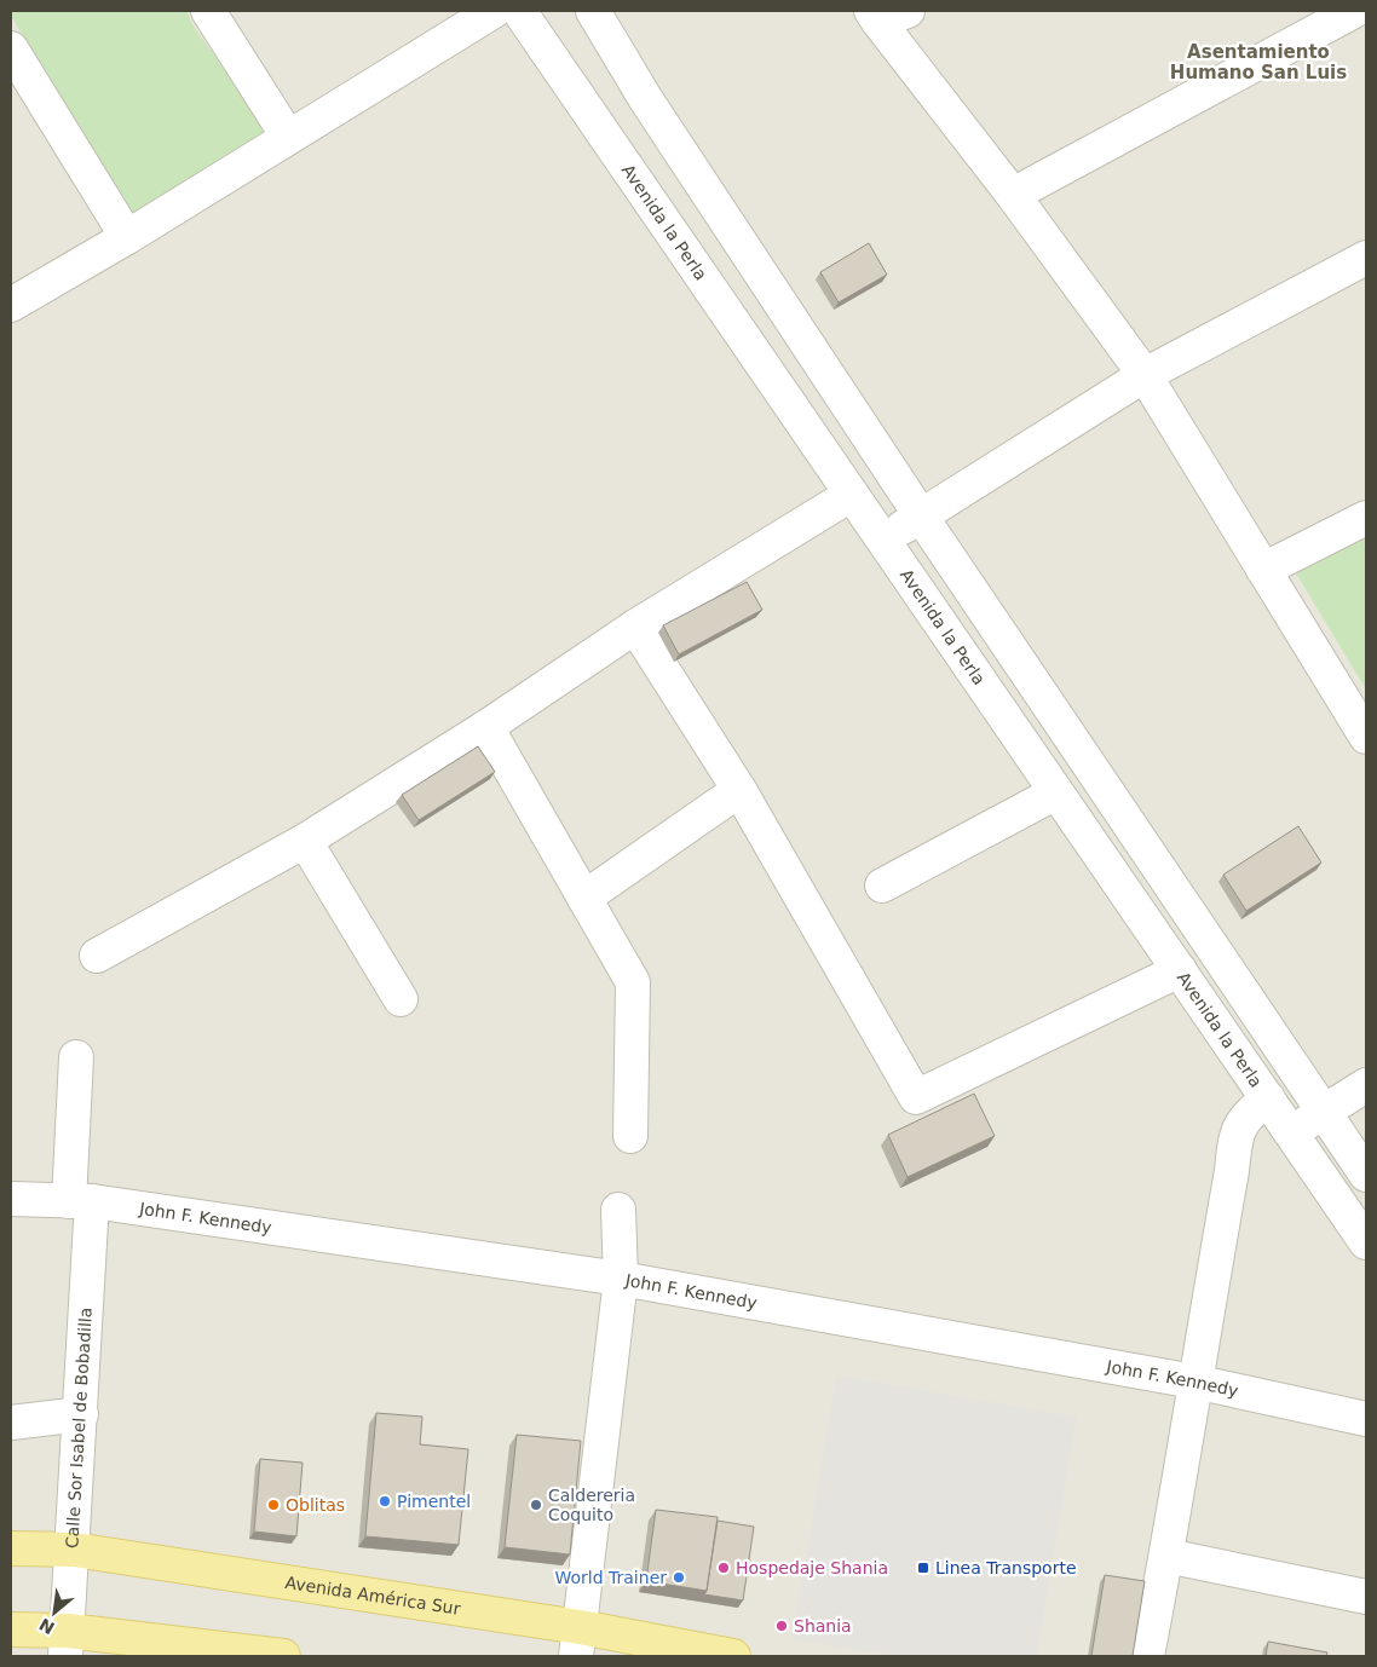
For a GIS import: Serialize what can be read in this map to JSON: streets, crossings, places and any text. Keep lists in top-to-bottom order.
{
  "streets": {
    "main road": ["Avenida América Sur"],
    "street": ["Avenida la Perla", "John F. Kennedy", "Calle Sor Isabel de Bobadilla"]
  },
  "crossings": [
    ["John F. Kennedy", "Calle Sor Isabel de Bobadilla"],
    ["Calle Sor Isabel de Bobadilla", "Avenida América Sur"]
  ],
  "districts": ["Asentamiento Humano San Luis"],
  "places": {
    "other": [
      "Pimentel",
      "Oblitas",
      "Caldereria Coquito",
      "Hospedaje Shania",
      "World Trainer",
      "Shania"
    ],
    "transit": ["Linea Transporte"]
  },
  "north": "bottom left"
}
